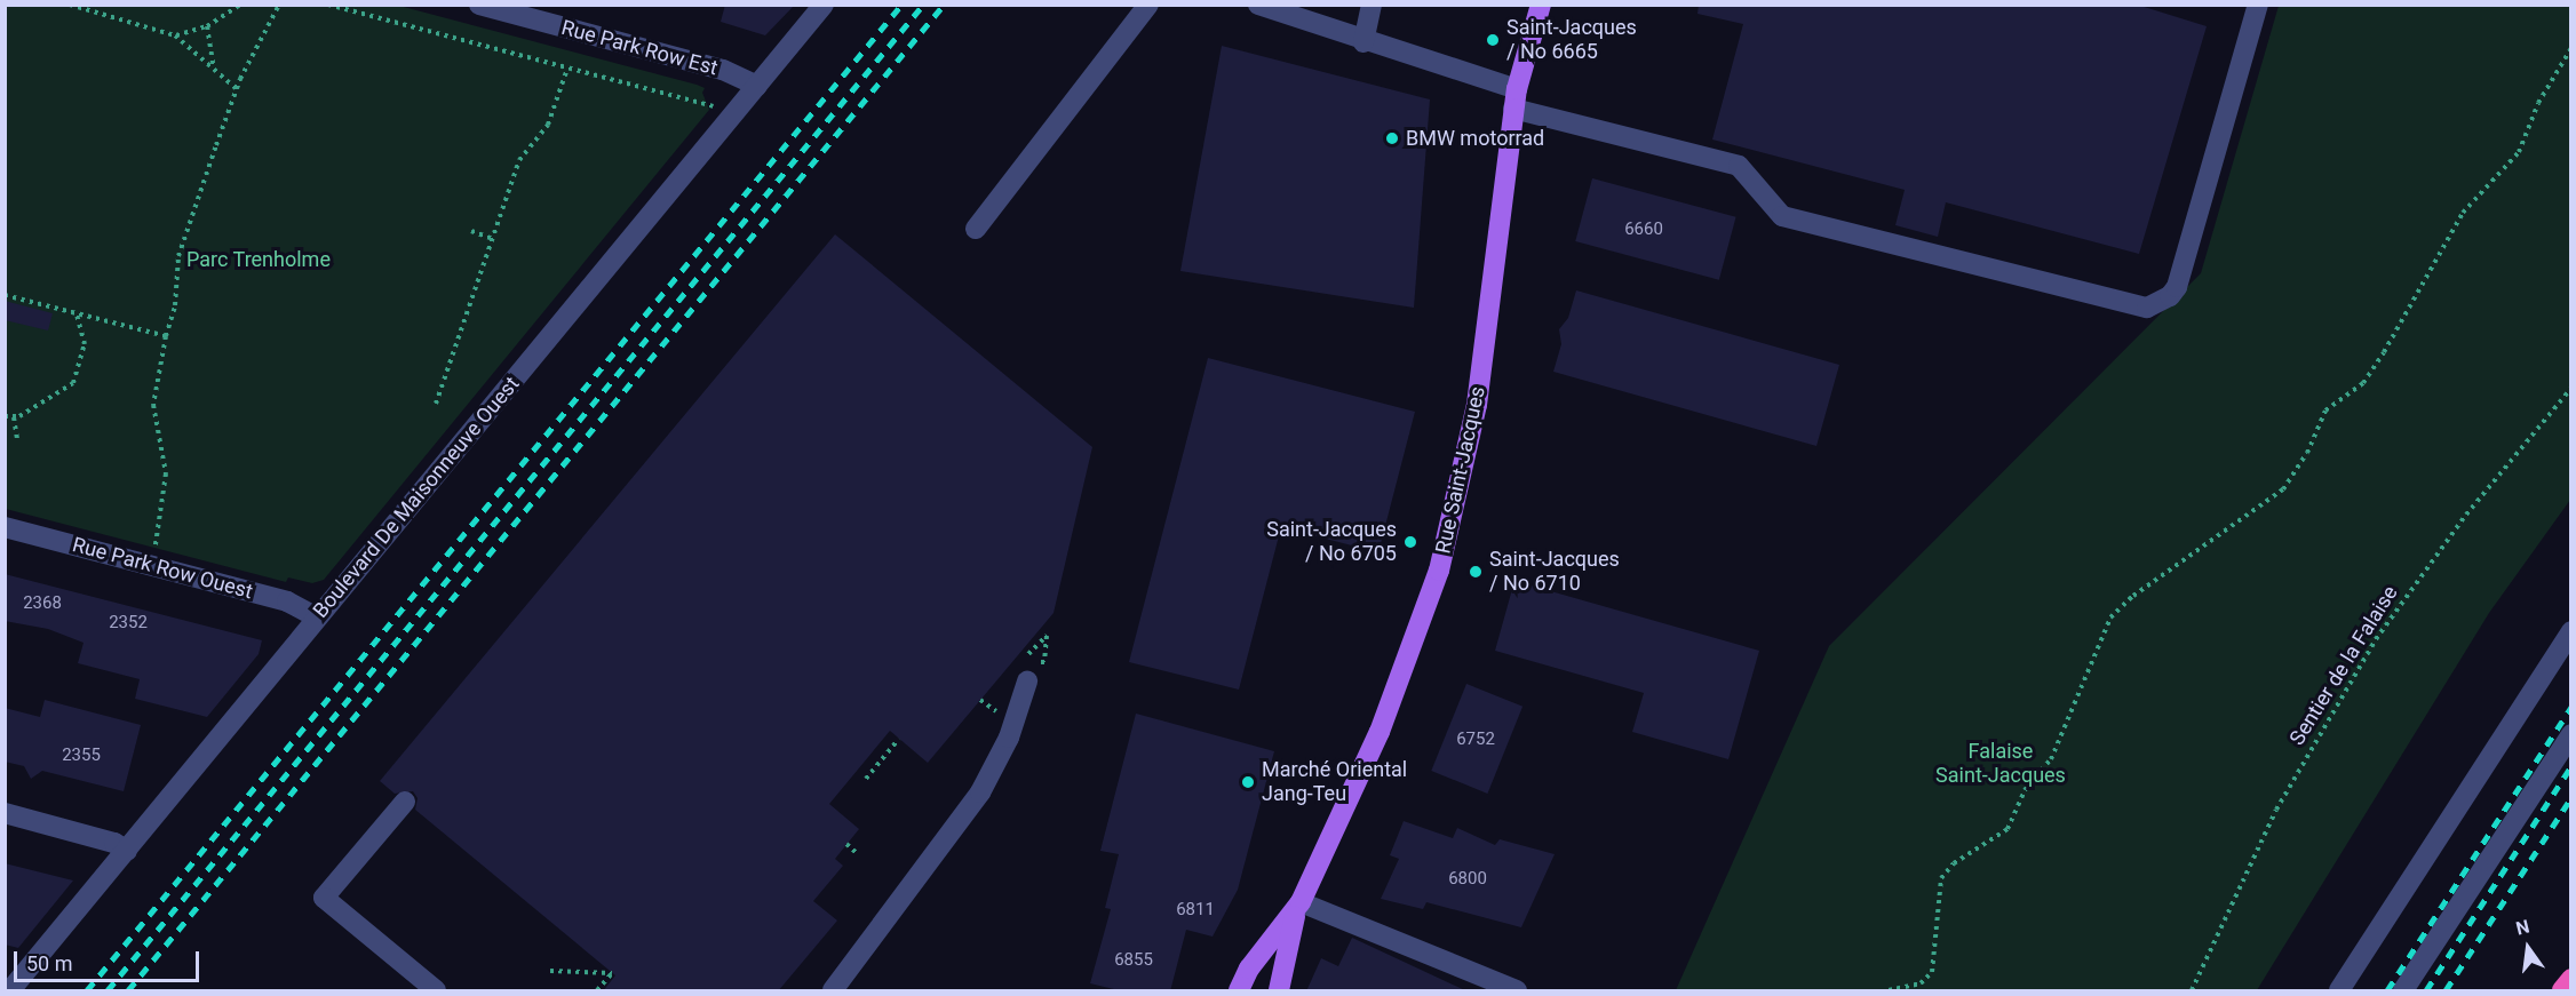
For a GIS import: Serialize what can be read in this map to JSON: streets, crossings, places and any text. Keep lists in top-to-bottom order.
{
  "streets": {
    "main road": ["Rue Saint-Jacques"],
    "street": ["Rue Park Row Est", "Boulevard De Maisonneuve Ouest", "Rue Park Row Ouest"],
    "path": ["Sentier de la Falaise"]
  },
  "crossings": [
    ["Rue Park Row Est", "Boulevard De Maisonneuve Ouest"],
    ["Boulevard De Maisonneuve Ouest", "Rue Park Row Ouest"]
  ],
  "parks": ["Parc Trenholme", "Falaise Saint-Jacques"],
  "places": [
    "Saint-Jacques / No 6665",
    "BMW motorrad",
    "Saint-Jacques / No 6705",
    "Saint-Jacques / No 6710",
    "Marché Oriental Jang-Teu"
  ],
  "house_numbers": [
    "6660",
    "2368",
    "2352",
    "6752",
    "2355",
    "6800",
    "6811",
    "6855"
  ],
  "scale_bar": "50 m",
  "north": "top"
}
